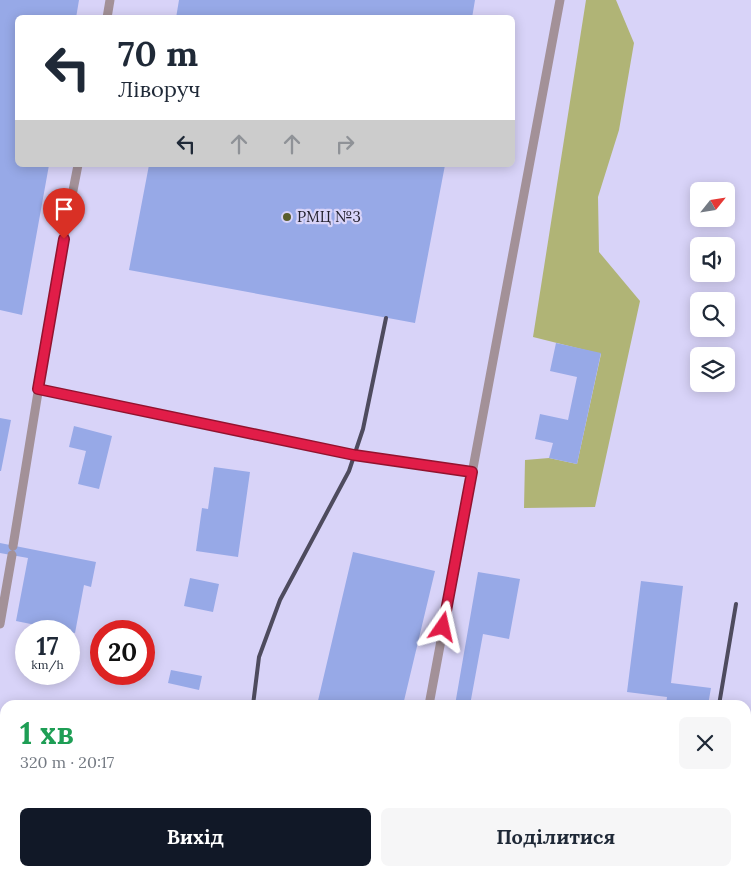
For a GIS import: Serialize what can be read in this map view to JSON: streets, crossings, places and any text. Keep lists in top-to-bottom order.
{
  "places": ["РМЦ №3"],
  "north": "top right",
  "page": {
    "turn": ["70 m", "Ліворуч"],
    "speed": "17 km/h",
    "limit": "20",
    "heading": ["1 хв", "320 m · 20:17"],
    "buttons": ["Вихід", "Поділитися"]
  }
}
